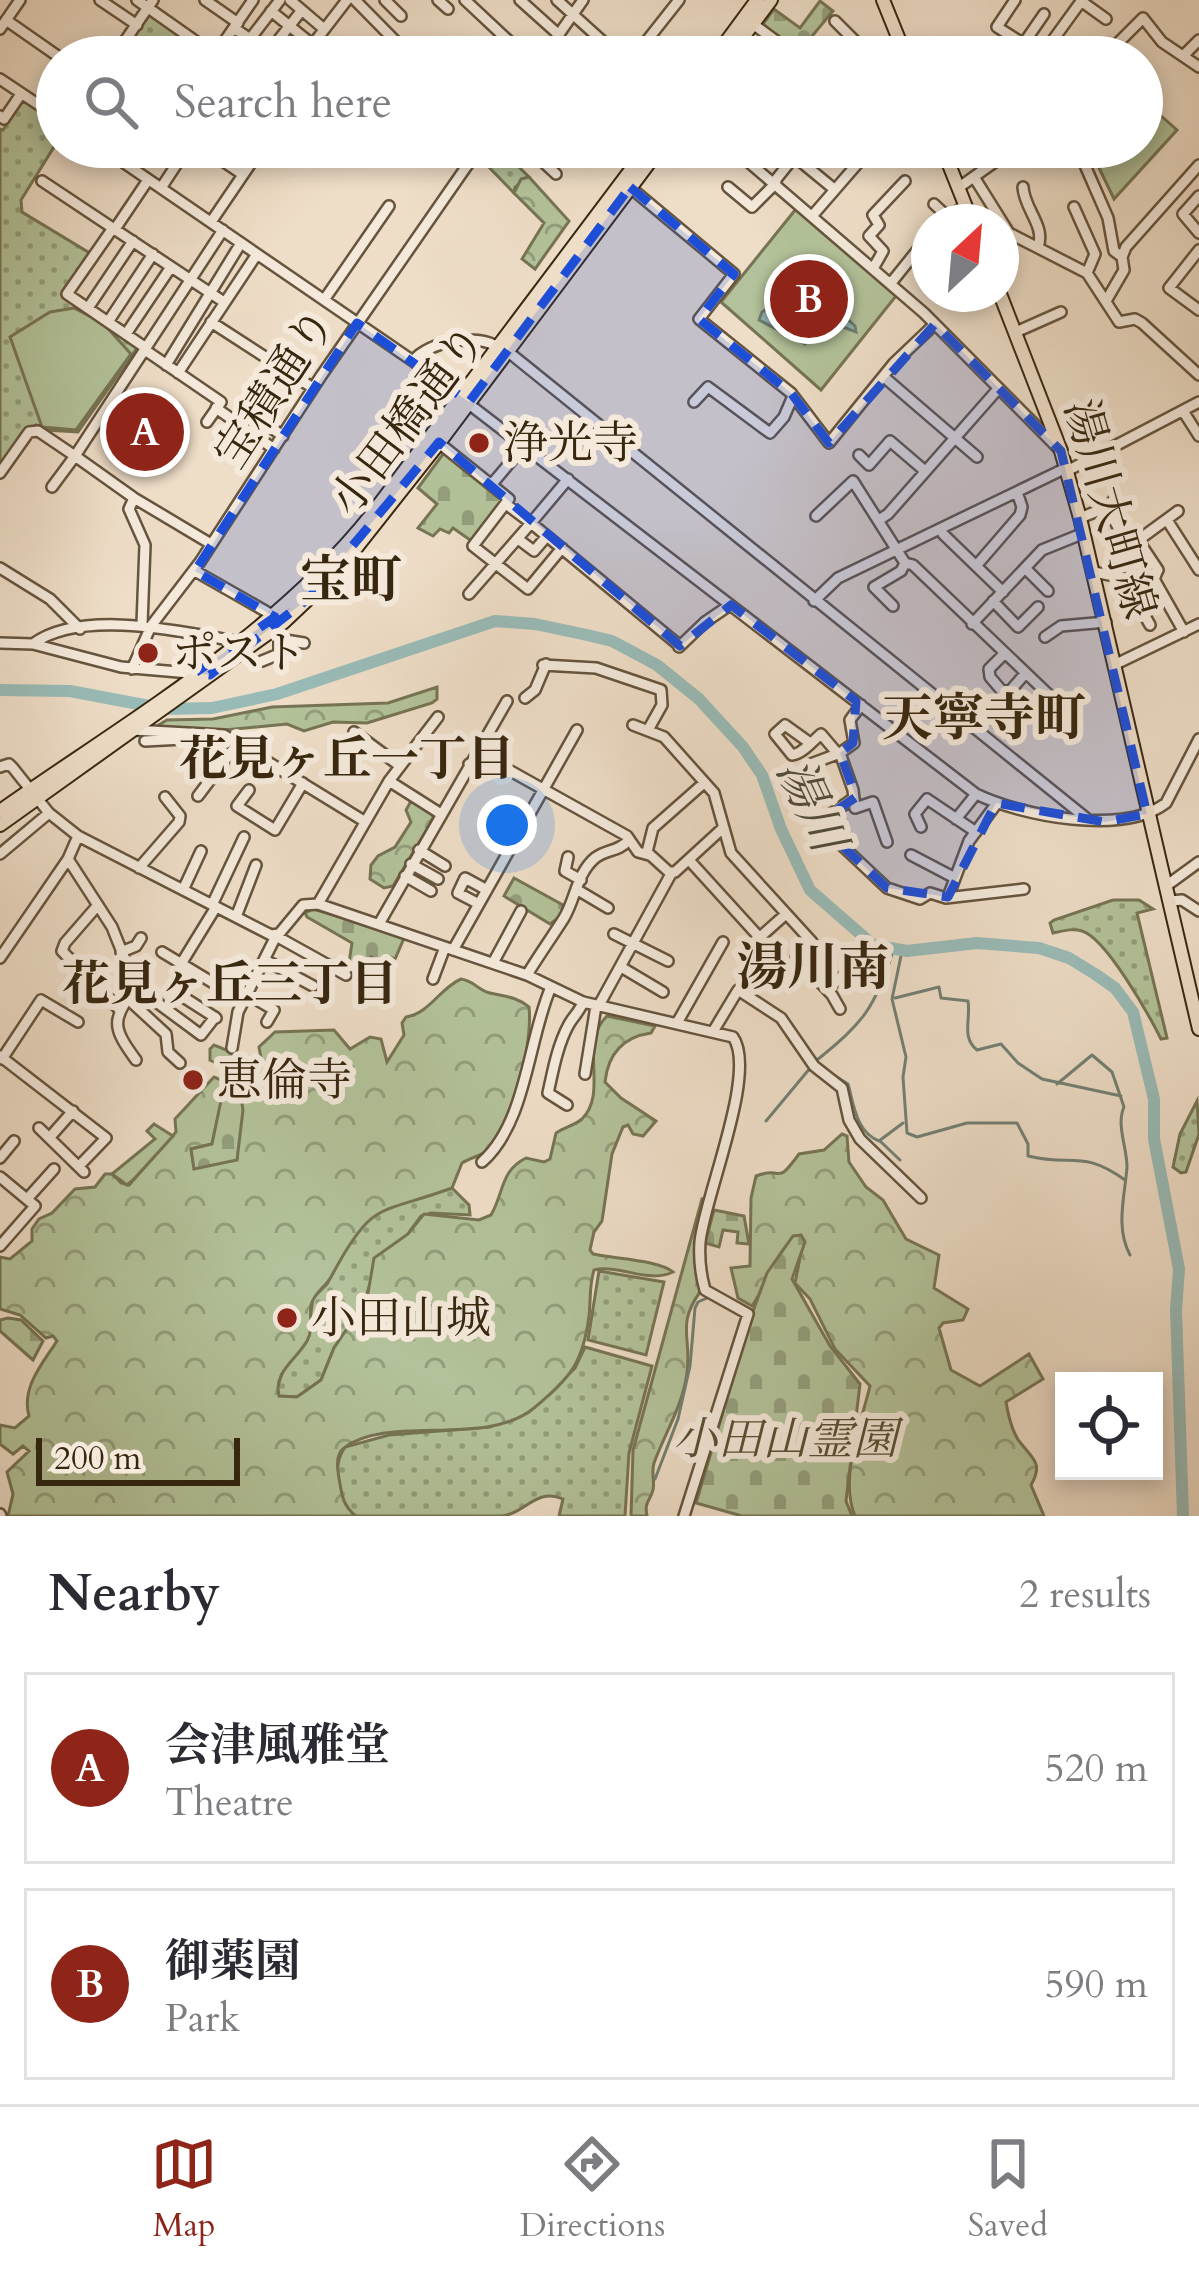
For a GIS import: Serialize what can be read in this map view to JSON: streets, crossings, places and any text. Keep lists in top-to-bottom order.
{
  "streets": {
    "main road": ["小田橋通り", "湯川大町線"],
    "street": ["宝積通り"]
  },
  "districts": [
    "宝町",
    "天寧寺町",
    "花見ヶ丘一丁目",
    "湯川南",
    "花見ヶ丘三丁目"
  ],
  "water": ["湯川"],
  "parks": ["小田山霊園"],
  "places": [
    "浄光寺",
    "ポスト",
    "恵倫寺",
    "小田山城"
  ],
  "scale_bar": "200 m",
  "north": "top right",
  "page": {
    "search": "Search here",
    "pins": ["B", "A"],
    "scale": "200 m",
    "heading": ["Nearby", "2 results"],
    "list": [
      {
        "mark": "A",
        "name": "会津風雅堂",
        "note": "Theatre",
        "value": "520 m"
      },
      {
        "mark": "B",
        "name": "御薬園",
        "note": "Park",
        "value": "590 m"
      }
    ],
    "nav": ["Map", "Directions", "Saved"]
  }
}
